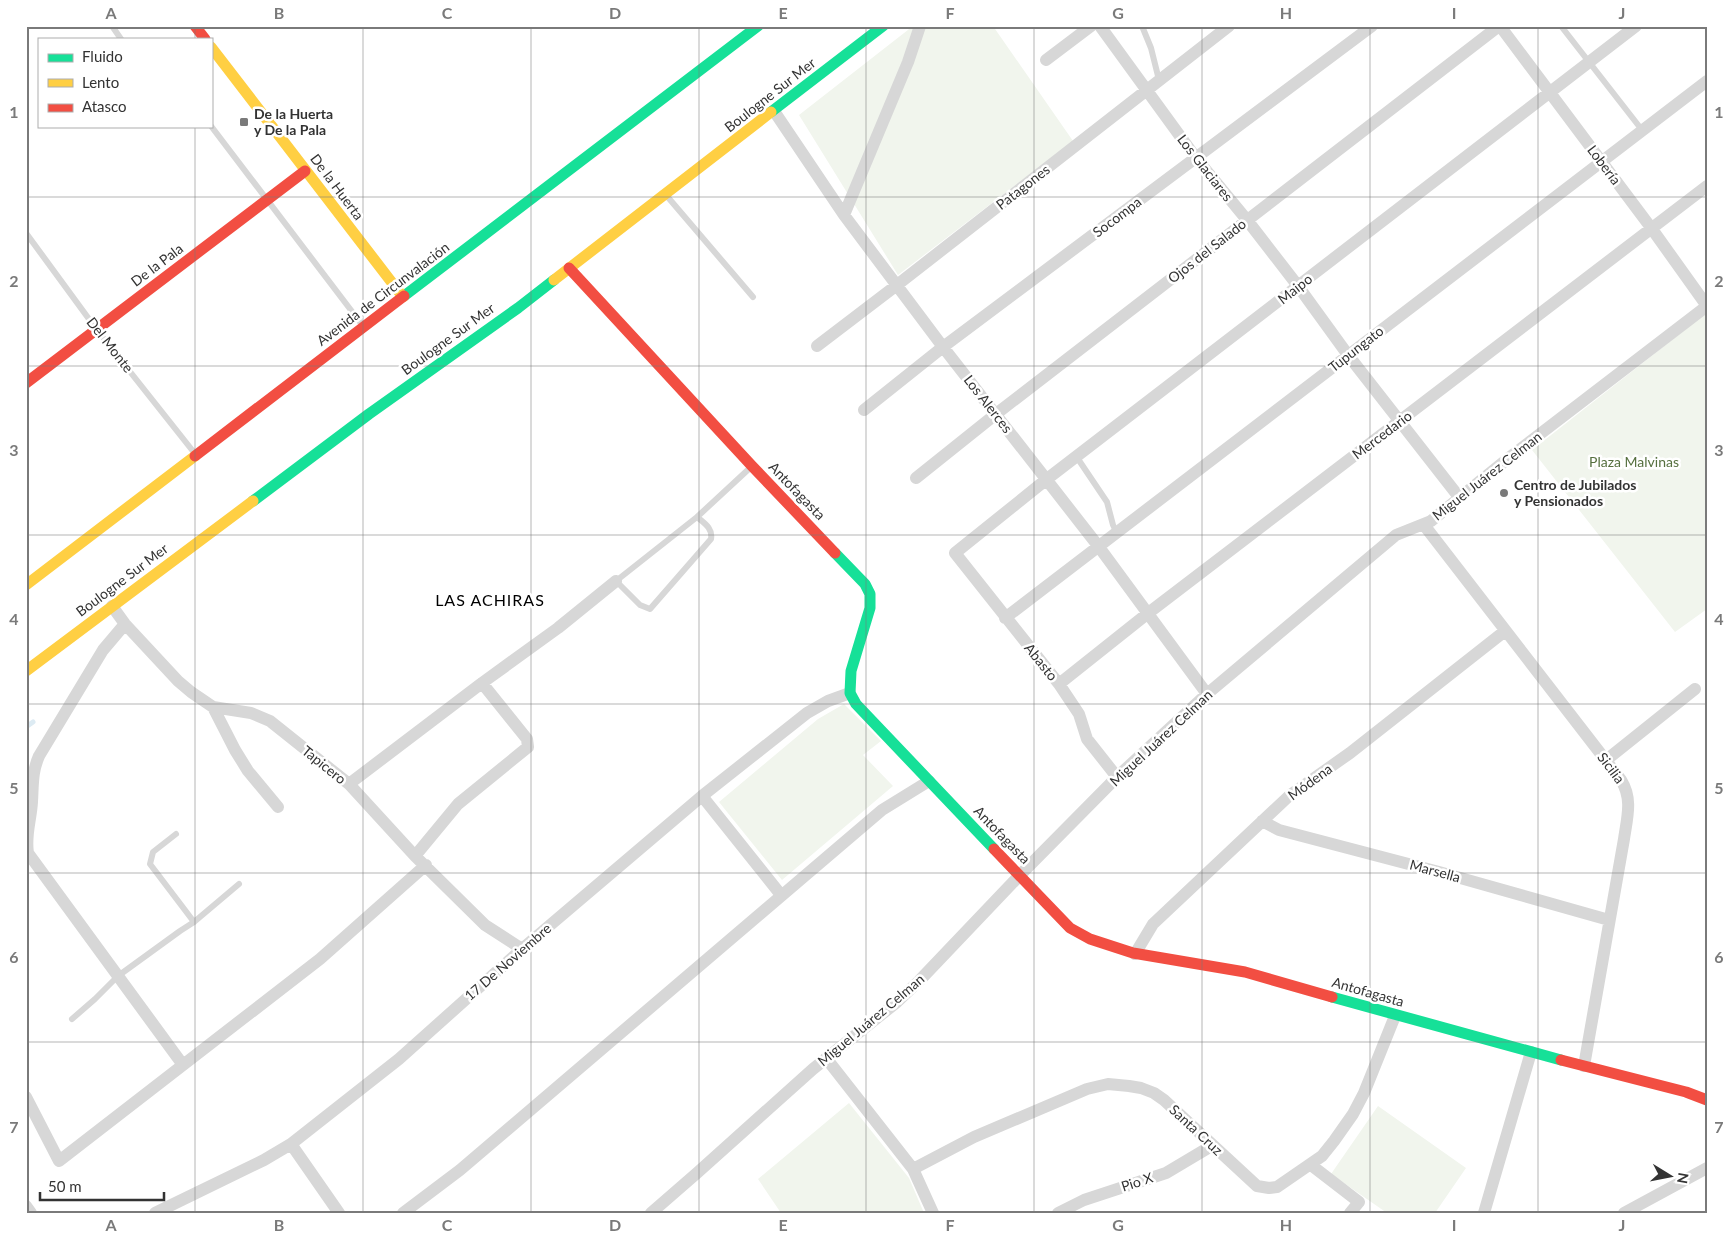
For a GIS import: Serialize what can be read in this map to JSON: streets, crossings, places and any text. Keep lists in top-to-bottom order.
{
  "streets": {
    "street": [
      "Boulogne Sur Mer",
      "Lobería",
      "Los Glaciares",
      "De la Huerta",
      "Patagones",
      "Socompa",
      "Ojos del Salado",
      "De la Pala",
      "Maipo",
      "Avenida de Circunvalación",
      "Tupungato",
      "Los Alerces",
      "Mercedario",
      "Miguel Juárez Celman",
      "Antofagasta",
      "Abasto",
      "Tapicero",
      "Sicilia",
      "Módena",
      "Marsella",
      "17 De Noviembre",
      "Santa Cruz",
      "Pio X"
    ],
    "lane": ["Del Monte"]
  },
  "crossings": [
    ["Boulogne Sur Mer", "Los Alerces"],
    ["Boulogne Sur Mer", "Antofagasta"],
    ["Boulogne Sur Mer", "Tapicero"],
    ["Lobería", "Ojos del Salado"],
    ["Lobería", "Maipo"],
    ["Lobería", "Tupungato"],
    ["Lobería", "Mercedario"],
    ["Lobería", "Miguel Juárez Celman"],
    ["Los Glaciares", "Patagones"],
    ["Los Glaciares", "Socompa"],
    ["Los Glaciares", "Ojos del Salado"],
    ["Los Glaciares", "Maipo"],
    ["Los Glaciares", "Tupungato"],
    ["Los Glaciares", "Mercedario"],
    ["Los Glaciares", "Miguel Juárez Celman"],
    ["De la Huerta", "De la Pala"],
    ["De la Huerta", "Avenida de Circunvalación"],
    ["Patagones", "Los Alerces"],
    ["Socompa", "Los Alerces"],
    ["Ojos del Salado", "Los Alerces"],
    ["De la Pala", "Del Monte"],
    ["Maipo", "Los Alerces"],
    ["Maipo", "Abasto"],
    ["Avenida de Circunvalación", "Del Monte"],
    ["Tupungato", "Los Alerces"],
    ["Tupungato", "Abasto"],
    ["Los Alerces", "Mercedario"],
    ["Los Alerces", "Miguel Juárez Celman"],
    ["Mercedario", "Abasto"],
    ["Miguel Juárez Celman", "Antofagasta"],
    ["Miguel Juárez Celman", "Abasto"],
    ["Miguel Juárez Celman", "Sicilia"],
    ["Antofagasta", "Sicilia"],
    ["Antofagasta", "Módena"],
    ["Antofagasta", "17 De Noviembre"],
    ["Antofagasta", "Santa Cruz"],
    ["Tapicero", "17 De Noviembre"],
    ["Sicilia", "Módena"],
    ["Sicilia", "Marsella"],
    ["Módena", "Marsella"],
    ["Santa Cruz", "Pio X"]
  ],
  "districts": ["LAS ACHIRAS"],
  "parks": ["Plaza Malvinas"],
  "places": {
    "transit": ["De la Huerta y De la Pala"],
    "other": ["Centro de Jubilados y Pensionados"]
  },
  "legend": ["Fluido", "Lento", "Atasco"],
  "scale_bar": "50 m",
  "north": "right",
  "grid": {
    "columns": [
      "A",
      "B",
      "C",
      "D",
      "E",
      "F",
      "G",
      "H",
      "I",
      "J"
    ],
    "rows": [
      "1",
      "2",
      "3",
      "4",
      "5",
      "6",
      "7"
    ]
  }
}
